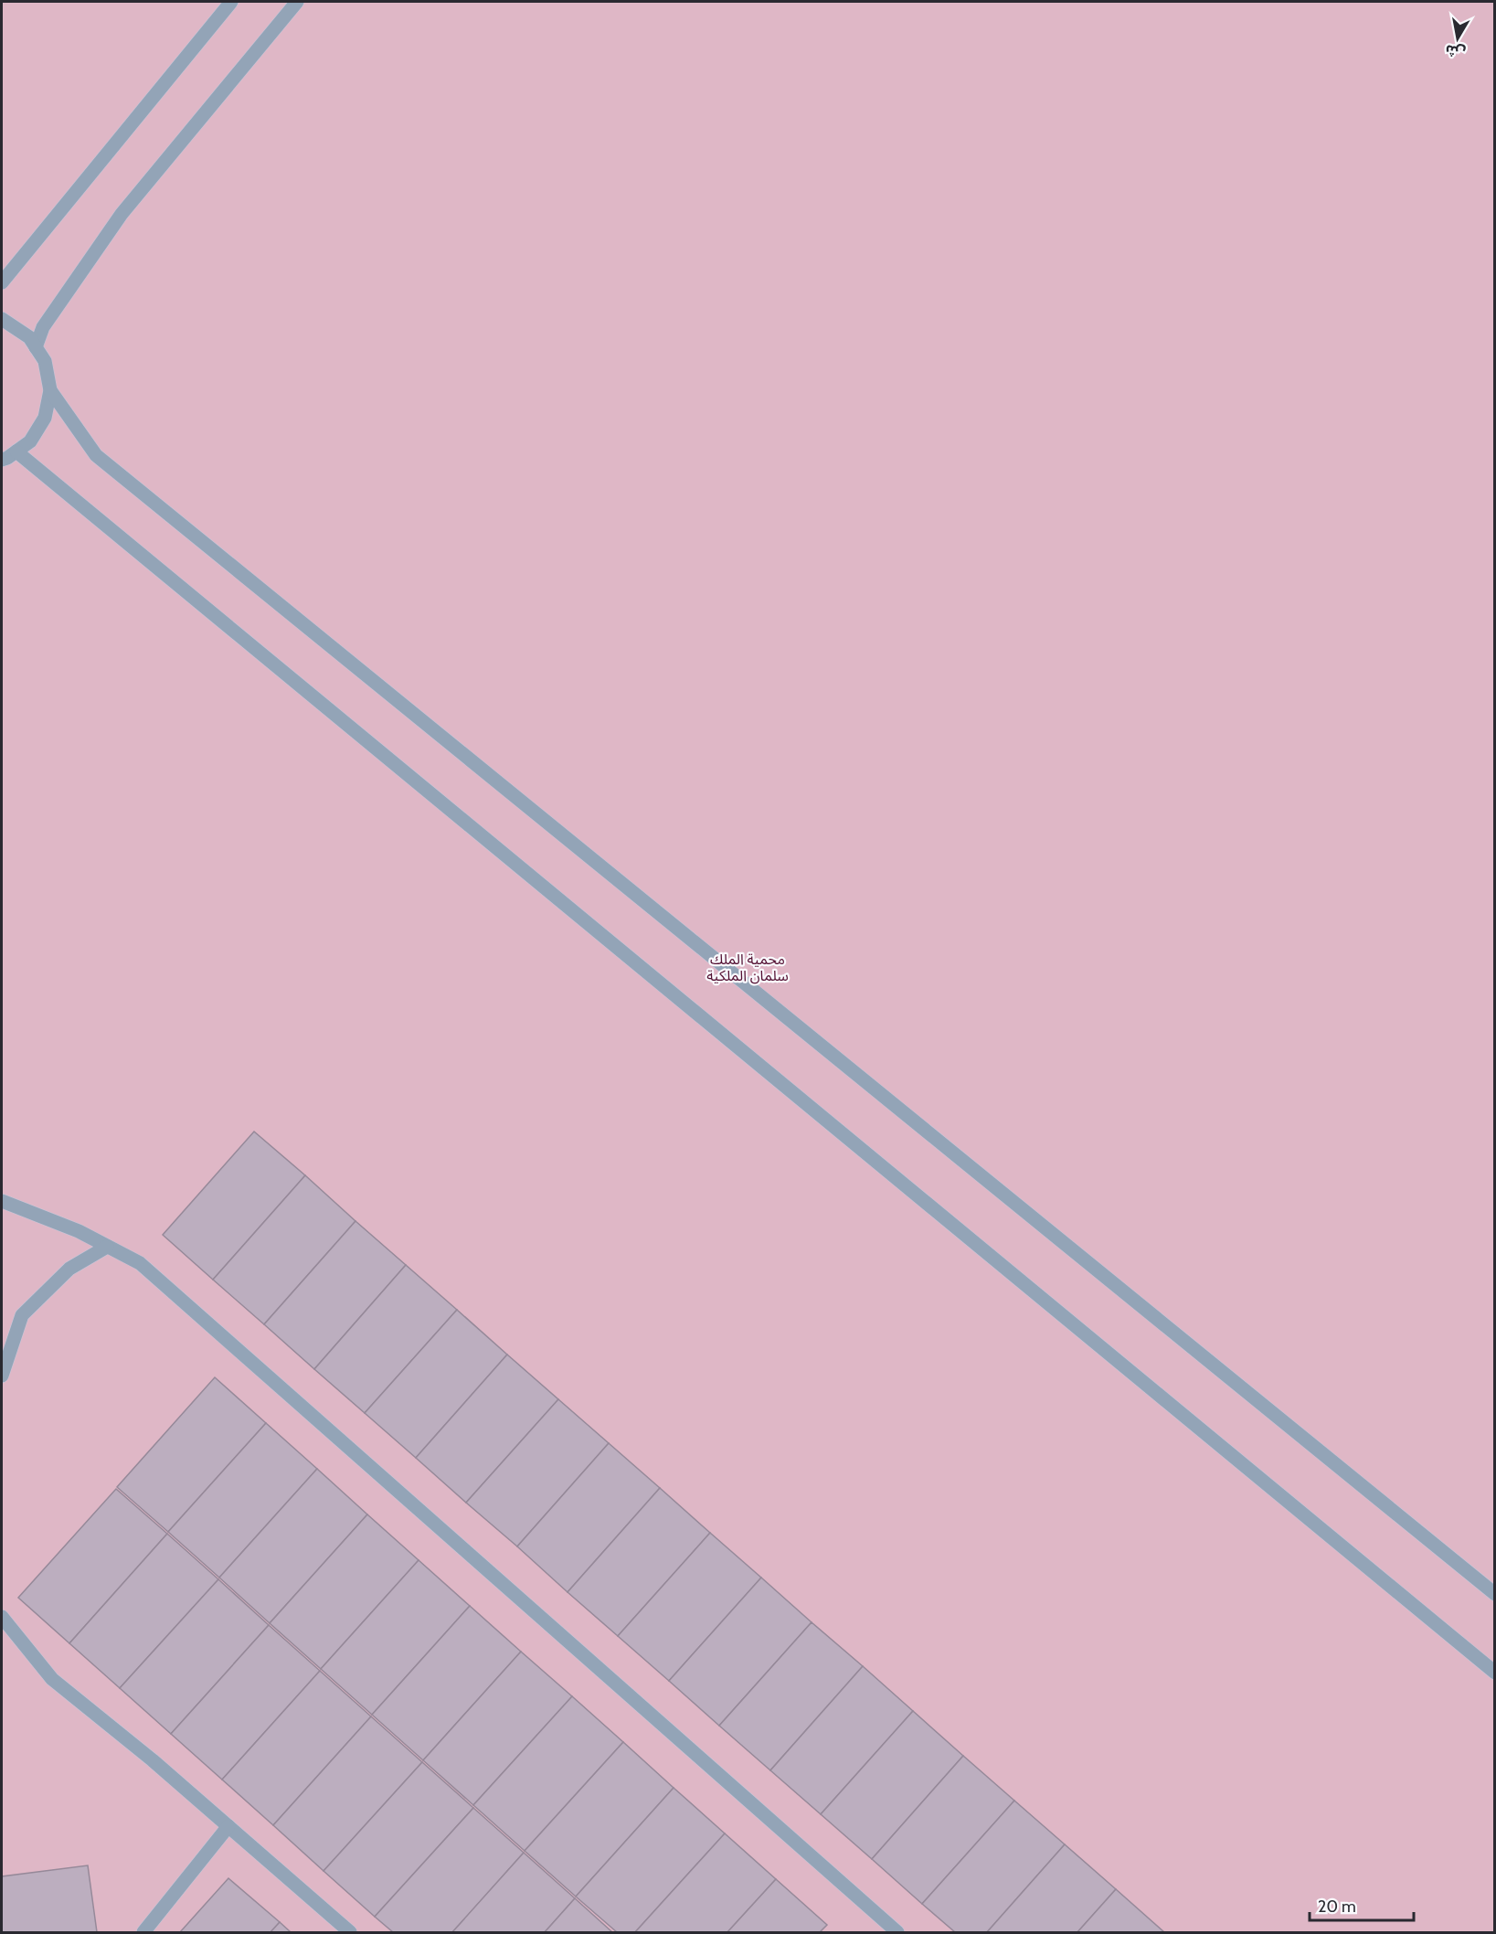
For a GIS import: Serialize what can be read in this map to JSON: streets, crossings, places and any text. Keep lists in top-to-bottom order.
{
  "parks": ["محمية الملك سلمان الملكية"],
  "scale_bar": "20 m",
  "north": "bottom"
}
